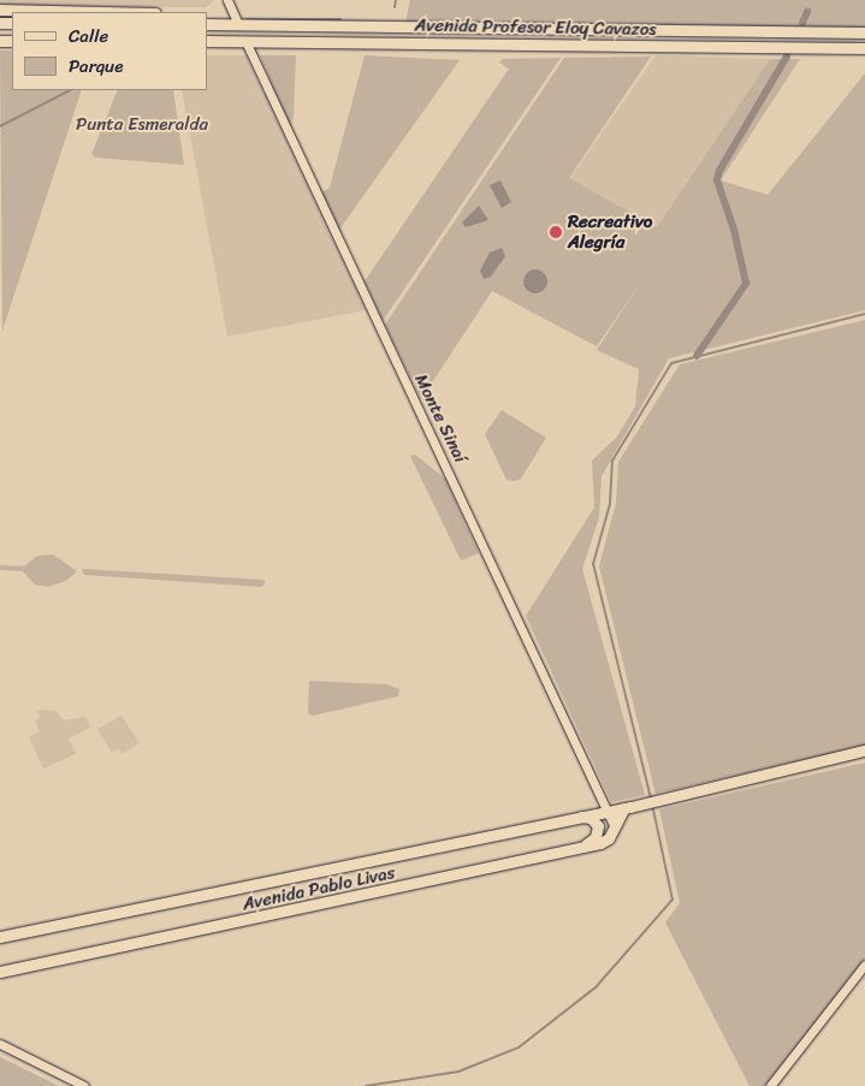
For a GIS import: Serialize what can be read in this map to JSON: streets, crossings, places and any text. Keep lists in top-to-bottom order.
{
  "streets": {
    "main road": ["Avenida Profesor Eloy Cavazos", "Avenida Pablo Livas"],
    "street": ["Monte Sinaí"]
  },
  "crossings": [
    ["Avenida Profesor Eloy Cavazos", "Monte Sinaí"],
    ["Monte Sinaí", "Avenida Pablo Livas"]
  ],
  "parks": ["Punta Esmeralda"],
  "places": ["Recreativo Alegría"],
  "legend": ["Calle", "Parque"]
}
